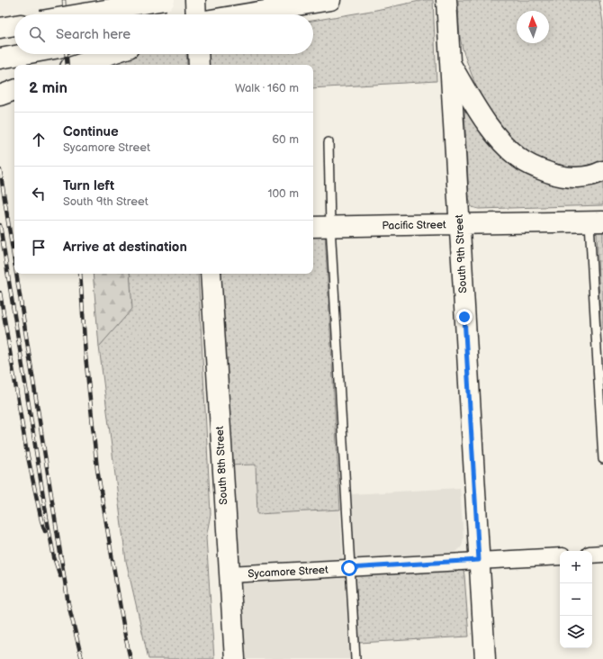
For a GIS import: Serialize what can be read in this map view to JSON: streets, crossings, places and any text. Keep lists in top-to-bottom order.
{
  "streets": {
    "main road": ["Pacific Street", "South 9th Street", "South 8th Street"],
    "street": ["Sycamore Street"]
  },
  "crossings": [
    ["Pacific Street", "South 9th Street"],
    ["South 9th Street", "Sycamore Street"],
    ["South 8th Street", "Sycamore Street"]
  ],
  "north": "top",
  "page": {
    "search": "Search here",
    "heading": ["2 min", "Walk · 160 m"],
    "list": [
      ["Continue", "Sycamore Street", "60 m"],
      ["Turn left", "South 9th Street", "100 m"],
      "Arrive at destination"
    ],
    "map_buttons": ["+", "−"]
  }
}
